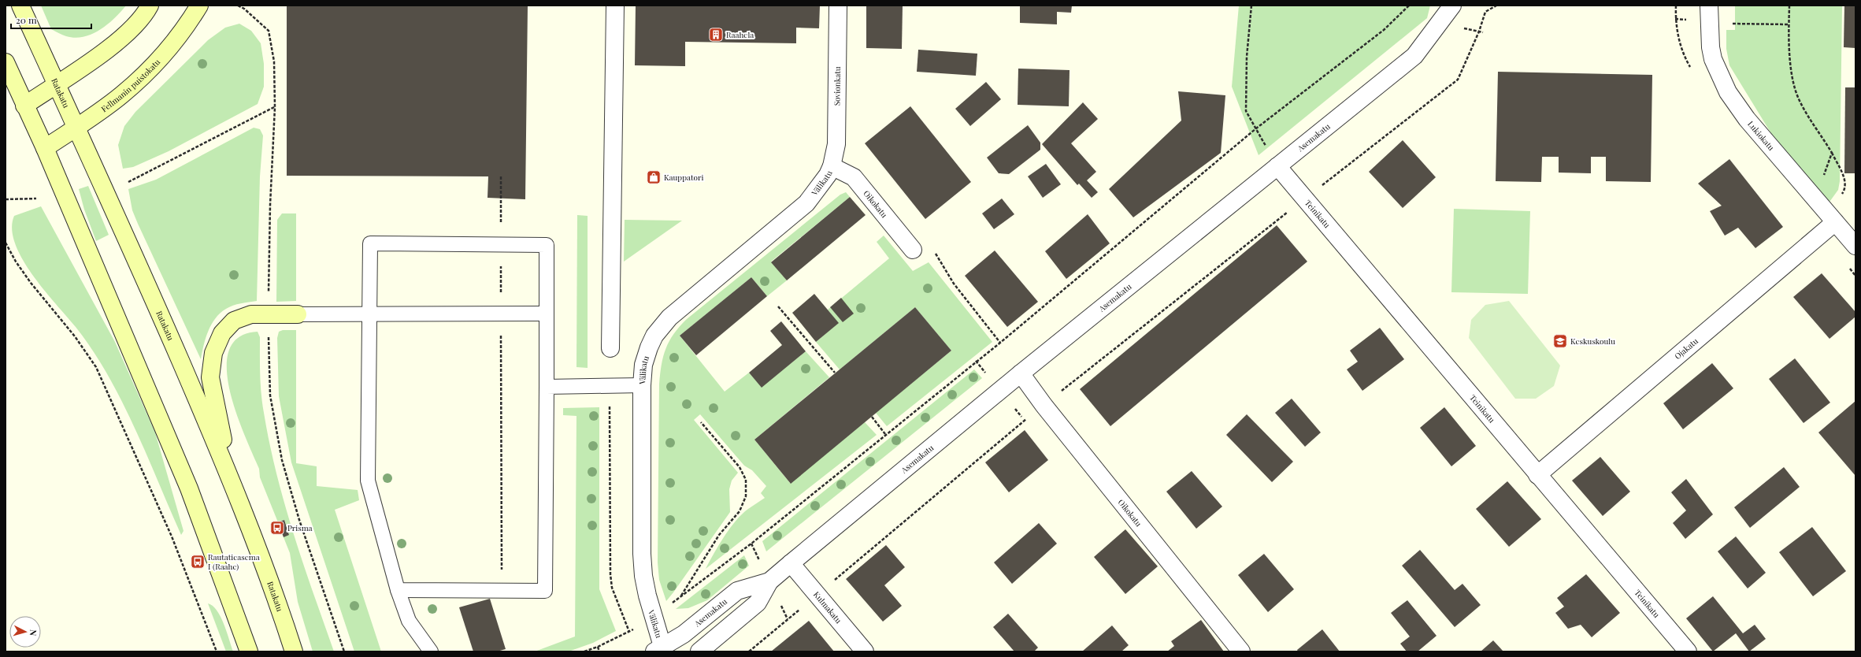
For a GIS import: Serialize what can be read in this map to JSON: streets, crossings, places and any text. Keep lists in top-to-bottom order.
{
  "streets": {
    "main road": ["Fellmanin puistokatu", "Ratakatu"],
    "street": [
      "Sovionkatu",
      "Lukiokatu",
      "Asemakatu",
      "Välikatu",
      "Oikokatu",
      "Teinikatu",
      "Ojakatu",
      "Kulmakatu"
    ]
  },
  "crossings": [
    ["Fellmanin puistokatu", "Ratakatu"],
    ["Sovionkatu", "Välikatu"],
    ["Sovionkatu", "Oikokatu"],
    ["Lukiokatu", "Ojakatu"],
    ["Asemakatu", "Välikatu"],
    ["Asemakatu", "Oikokatu"],
    ["Asemakatu", "Teinikatu"],
    ["Asemakatu", "Kulmakatu"],
    ["Välikatu", "Oikokatu"],
    ["Teinikatu", "Ojakatu"]
  ],
  "places": {
    "building": ["Raahela"],
    "shop": ["Kauppatori"],
    "school or university": ["Keskuskoulu"],
    "bus stop": ["Prisma", "Rautatieasema I (Raahe)"]
  },
  "scale_bar": "20 m",
  "north": "right"
}
